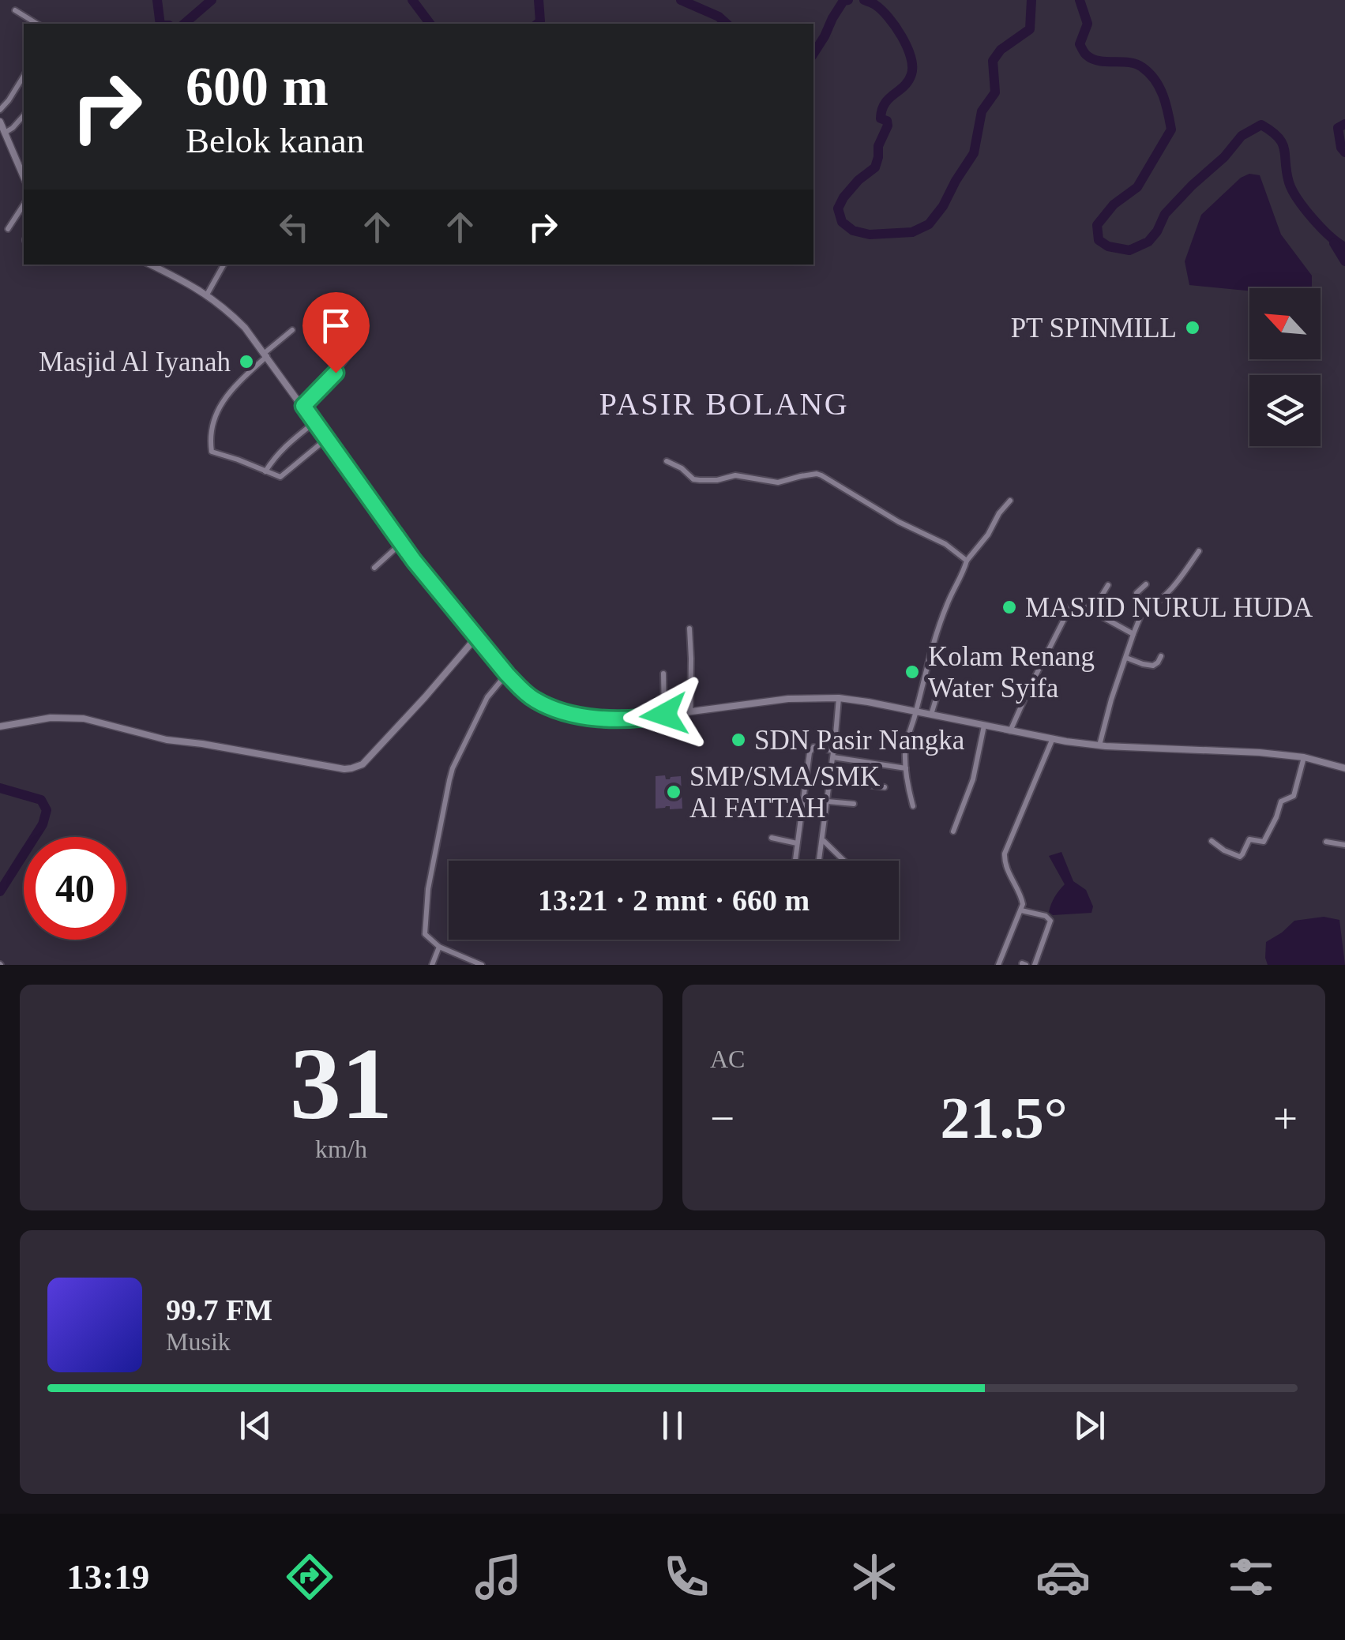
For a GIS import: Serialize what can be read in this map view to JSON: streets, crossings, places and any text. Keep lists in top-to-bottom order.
{
  "districts": ["PASIR BOLANG"],
  "places": [
    "PT SPINMILL",
    "Masjid Al Iyanah",
    "MASJID NURUL HUDA",
    "Kolam Renang Water Syifa",
    "SDN Pasir Nangka",
    "SMP/SMA/SMK Al FATTAH"
  ],
  "north": "top left",
  "page": {
    "turn": ["600 m", "Belok kanan"],
    "limit": "40",
    "trip": "13:21 · 2 mnt · 660 m",
    "tile": [
      ["31", "km/h"],
      "AC"
    ],
    "heat": ["−", "21.5°", "+"],
    "song": ["99.7 FM", "Musik"],
    "tabs": "13:19"
  }
}
